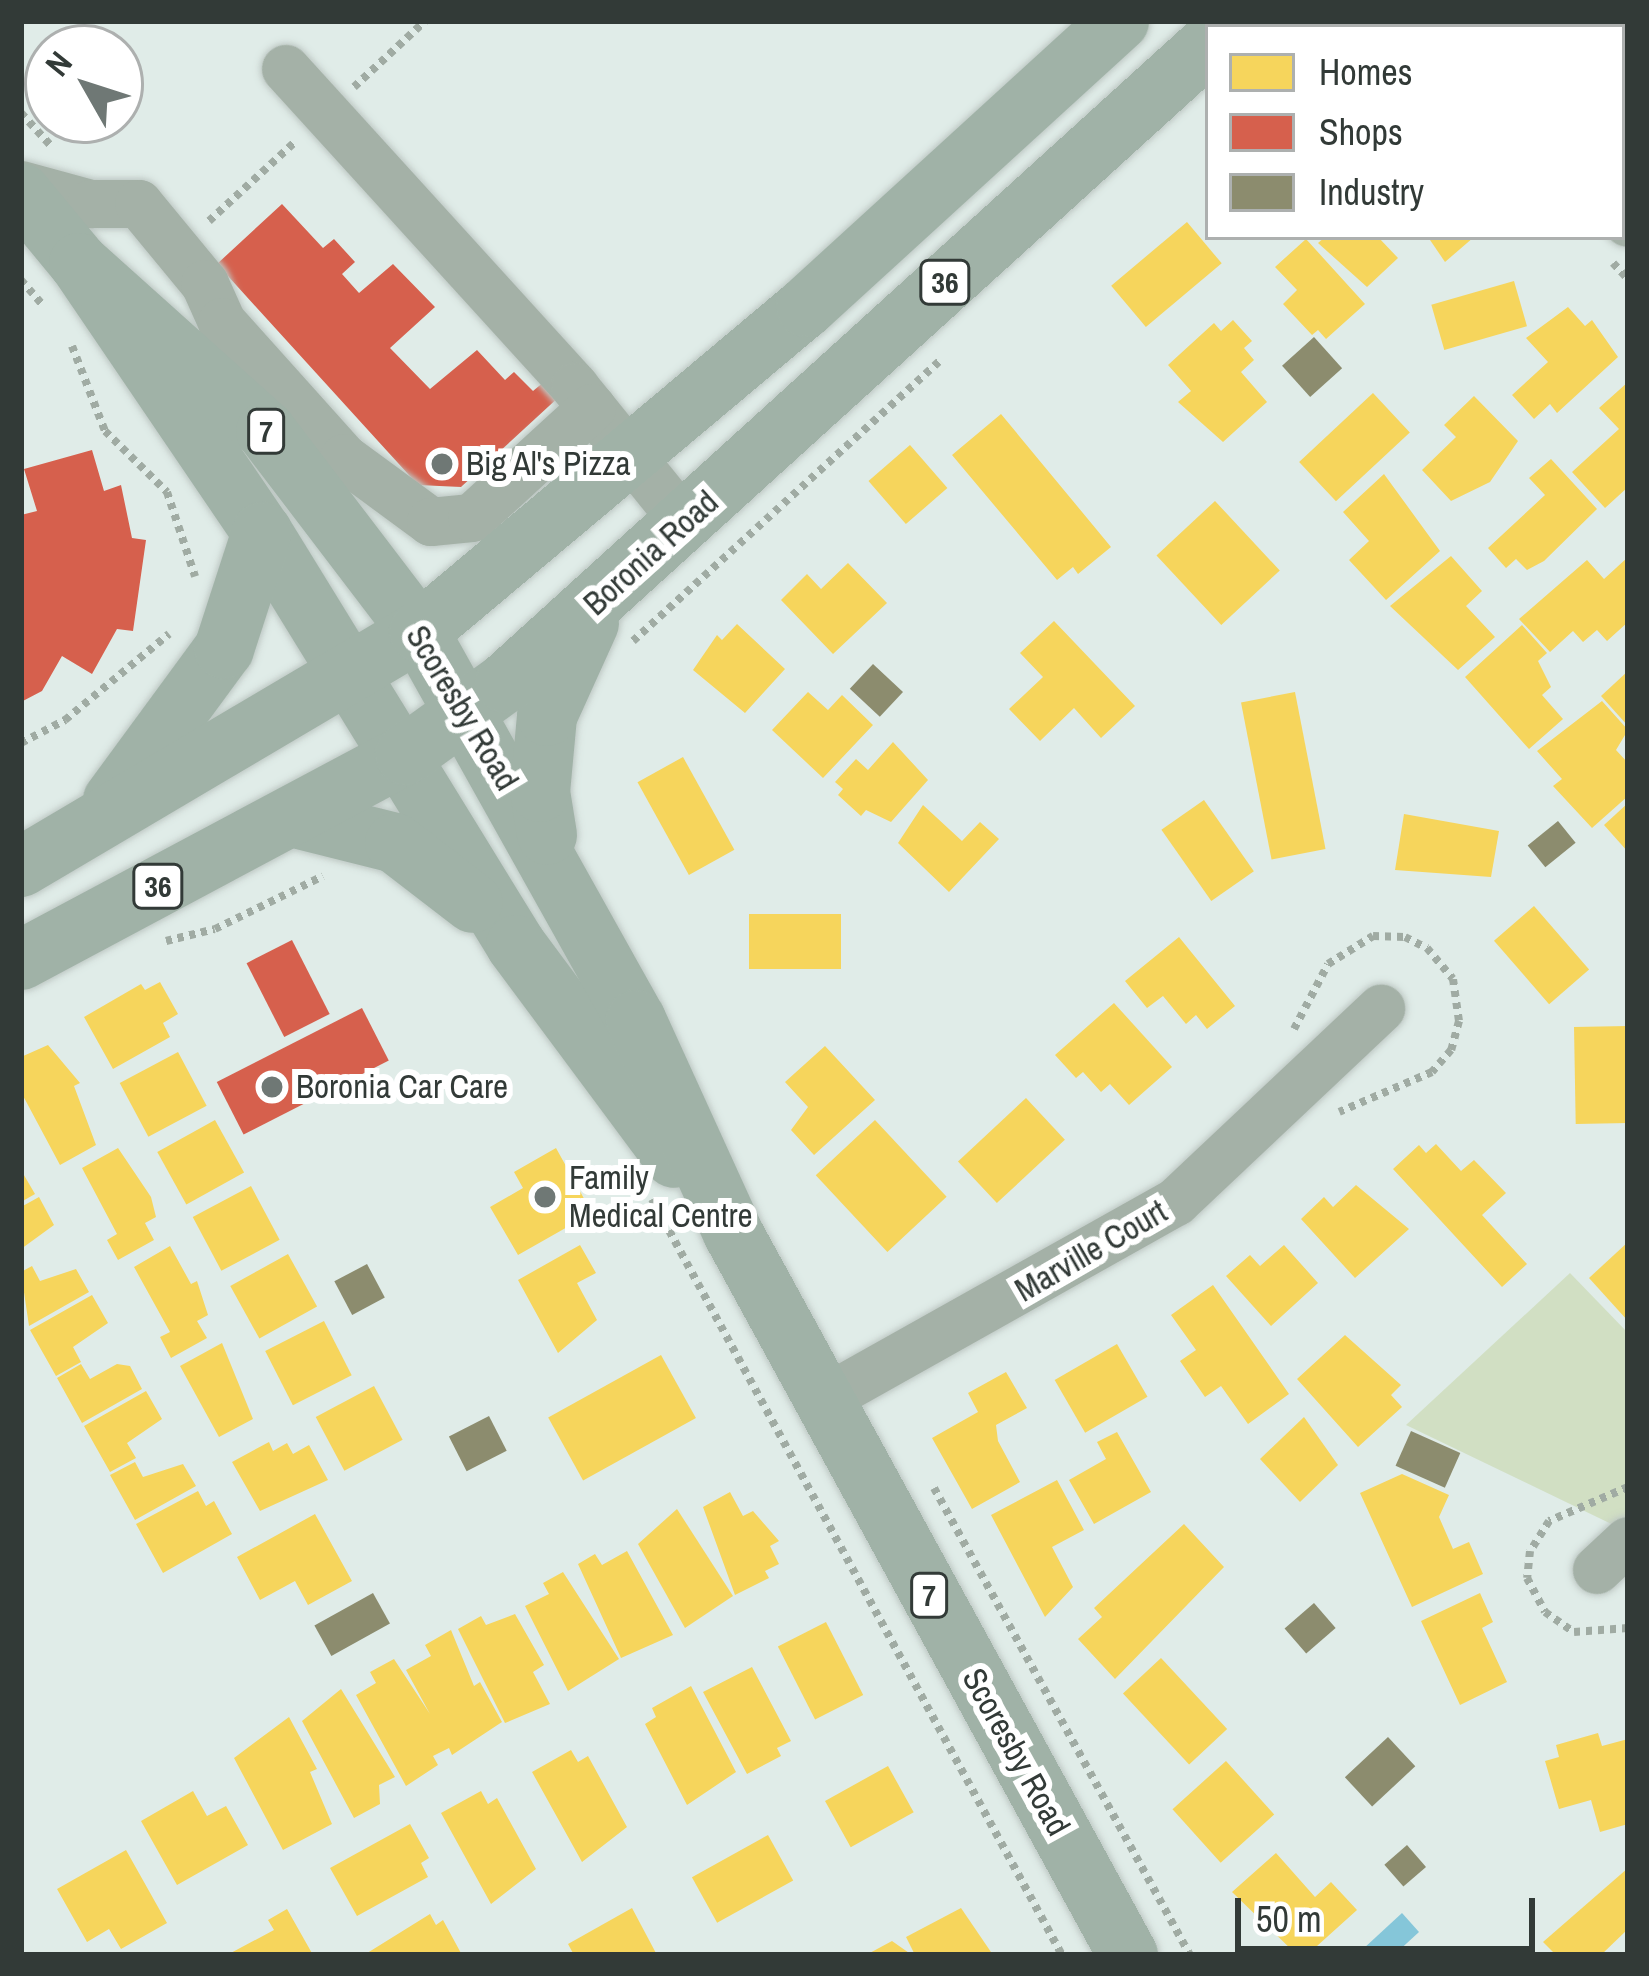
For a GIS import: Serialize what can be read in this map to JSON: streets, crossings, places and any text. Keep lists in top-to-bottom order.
{
  "streets": {
    "main road": [
      "36",
      "7",
      "Boronia Road",
      "Scoresby Road"
    ],
    "street": ["Marville Court"]
  },
  "crossings": [
    ["36", "Scoresby Road"],
    ["Boronia Road", "Scoresby Road"],
    ["Scoresby Road", "Marville Court"]
  ],
  "places": ["Big Al's Pizza", "Boronia Car Care", "Family Medical Centre"],
  "legend": ["Homes", "Shops", "Industry"],
  "scale_bar": "50 m",
  "north": "top left"
}
